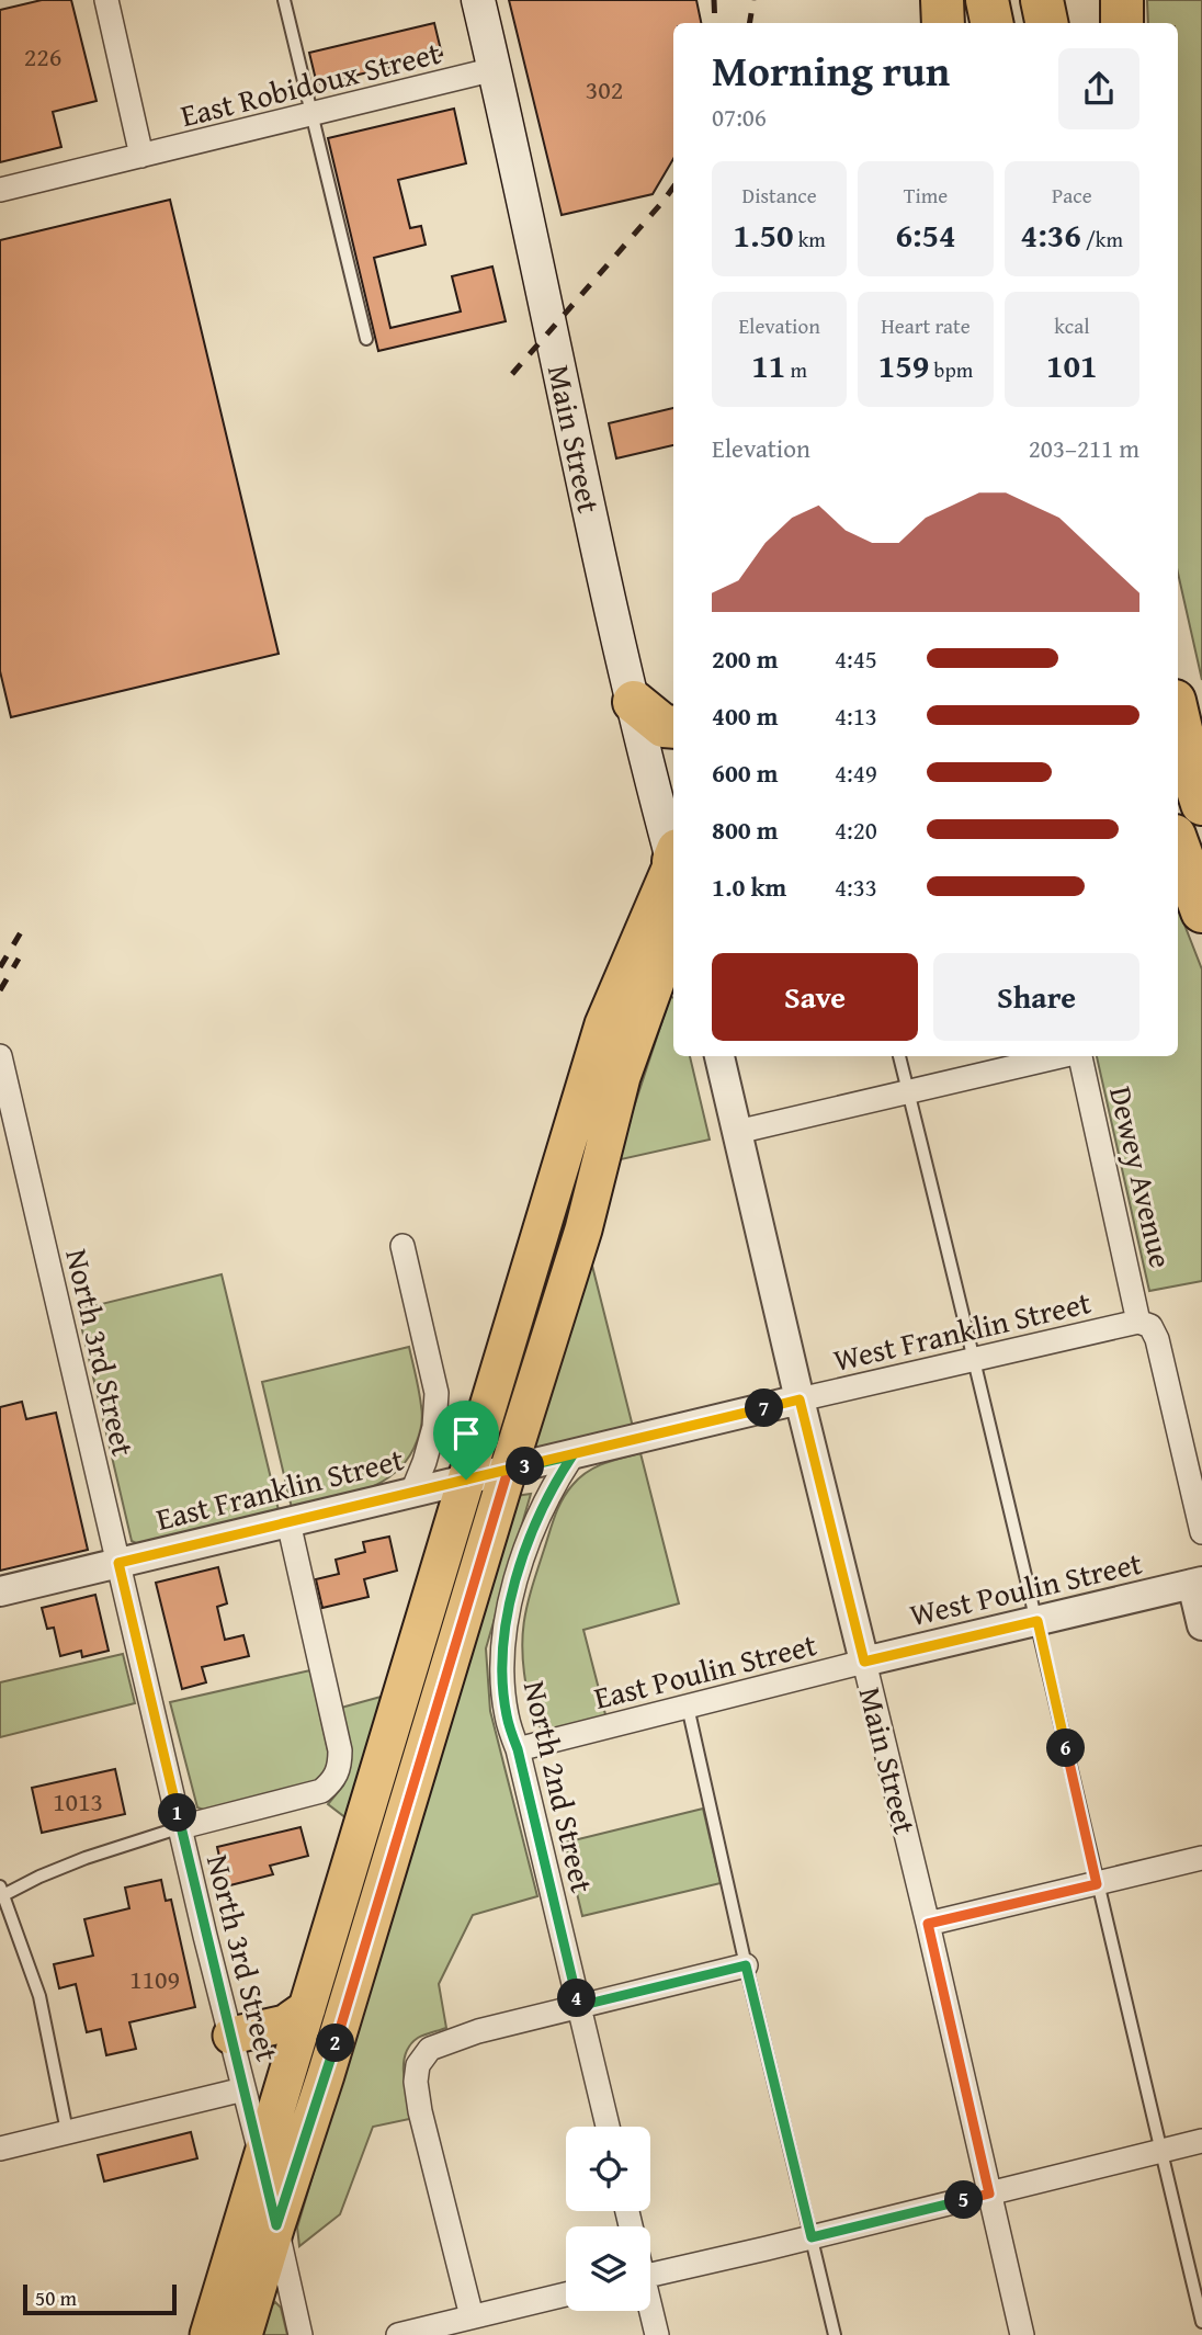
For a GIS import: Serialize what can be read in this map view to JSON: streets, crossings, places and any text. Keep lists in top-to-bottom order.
{
  "streets": {
    "main road": ["Main Street"],
    "street": [
      "East Robidoux Street",
      "Dewey Avenue",
      "West Franklin Street",
      "North 3rd Street",
      "East Franklin Street",
      "West Poulin Street",
      "East Poulin Street",
      "North 2nd Street"
    ]
  },
  "crossings": [
    ["East Robidoux Street", "Main Street"],
    ["Main Street", "West Franklin Street"],
    ["Main Street", "East Franklin Street"],
    ["Main Street", "West Poulin Street"],
    ["Main Street", "East Poulin Street"],
    ["Dewey Avenue", "West Franklin Street"],
    ["West Franklin Street", "East Franklin Street"],
    ["North 3rd Street", "East Franklin Street"],
    ["East Franklin Street", "North 2nd Street"],
    ["West Poulin Street", "East Poulin Street"],
    ["East Poulin Street", "North 2nd Street"]
  ],
  "house_numbers": [
    "226",
    "302",
    "1013",
    "1109"
  ],
  "scale_bar": "50 m",
  "page": {
    "heading": ["Morning run", "07:06"],
    "stats": [
      ["Distance", "1.50 km"],
      ["Time", "6:54"],
      ["Pace", "4:36 /km"],
      ["Elevation", "11 m"],
      ["Heart rate", "159 bpm"],
      ["kcal", "101"]
    ],
    "chart": ["Elevation", "203–211 m"],
    "list": [
      {
        "name": "200 m",
        "note": "4:45"
      },
      {
        "name": "400 m",
        "note": "4:13"
      },
      {
        "name": "600 m",
        "note": "4:49"
      },
      {
        "name": "800 m",
        "note": "4:20"
      },
      {
        "name": "1.0 km",
        "note": "4:33"
      }
    ],
    "buttons": ["Save", "Share"],
    "pins": [
      "7",
      "3",
      "6",
      "1",
      "4",
      "2",
      "5"
    ],
    "scale": "50 m"
  }
}
